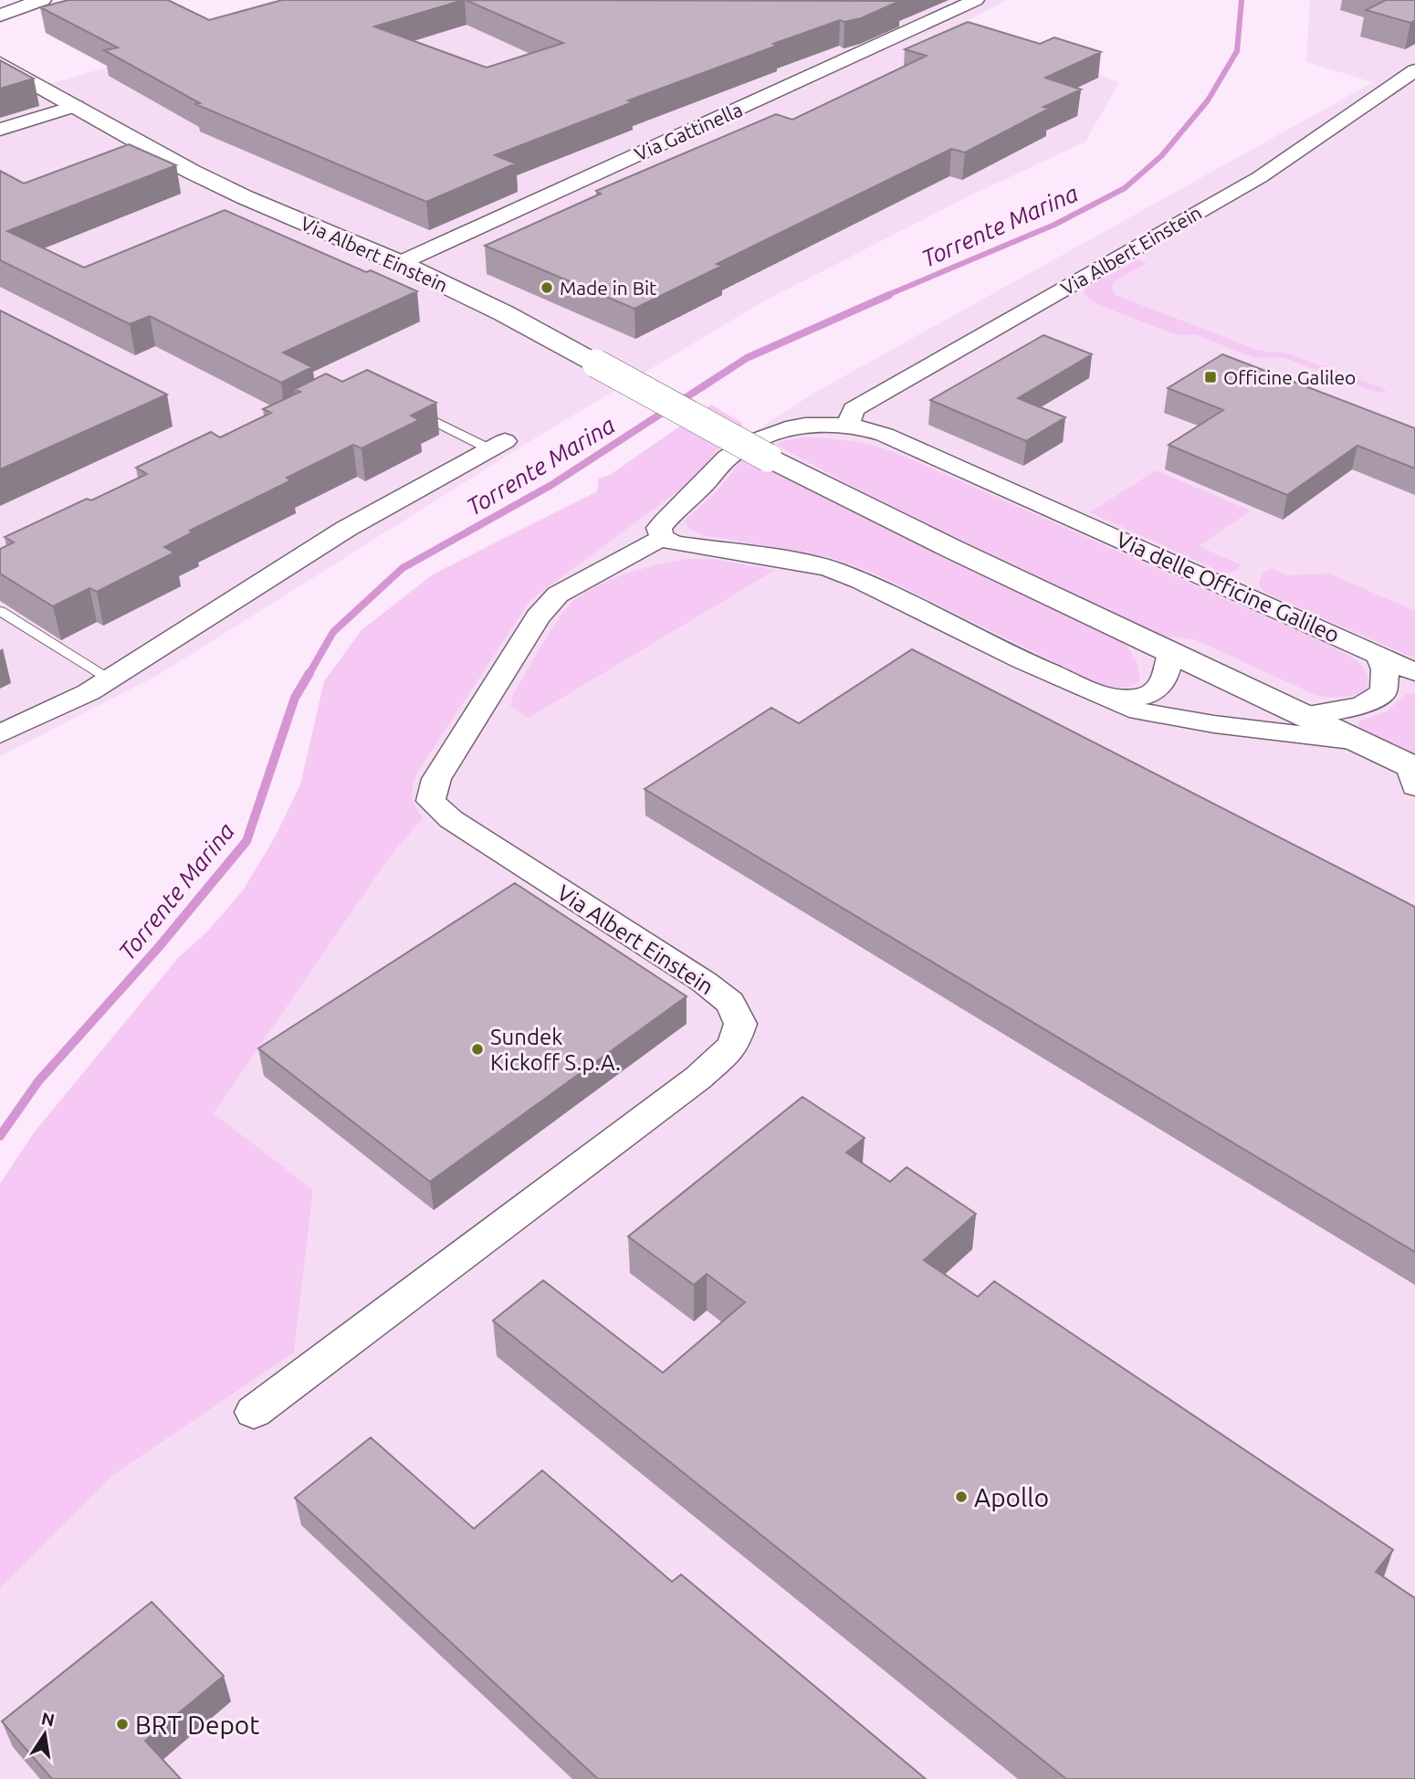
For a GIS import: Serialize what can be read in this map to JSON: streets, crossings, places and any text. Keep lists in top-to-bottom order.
{
  "streets": {
    "street": ["Via Gattinella", "Via Albert Einstein", "Via delle Officine Galileo"]
  },
  "crossings": [
    ["Via Gattinella", "Via Albert Einstein"],
    ["Via Albert Einstein", "Via delle Officine Galileo"]
  ],
  "water": ["Torrente Marina"],
  "places": {
    "other": [
      "Made in Bit",
      "Sundek Kickoff S.p.A.",
      "Apollo",
      "BRT Depot"
    ],
    "transit": ["Officine Galileo"]
  },
  "north": "top"
}
